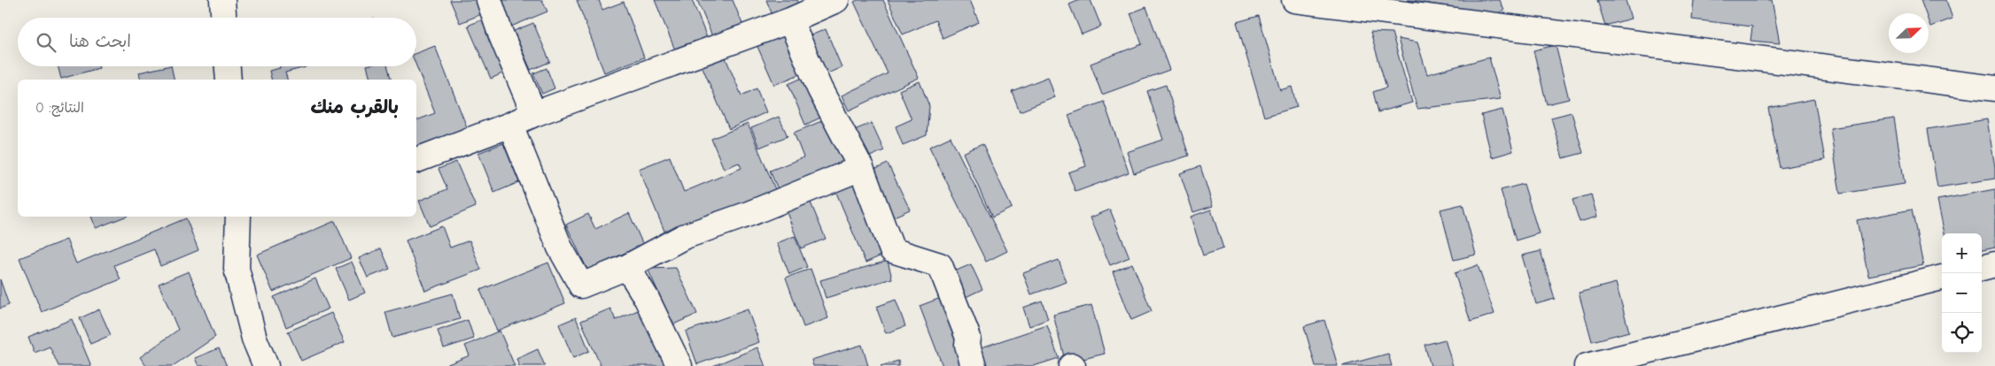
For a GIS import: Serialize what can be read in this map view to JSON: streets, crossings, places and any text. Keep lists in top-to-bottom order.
{
  "north": "top right",
  "page": {
    "search": "ابحث هنا",
    "heading": ["بالقرب منك", "النتائج: 0"],
    "map_buttons": ["+", "−"]
  }
}
